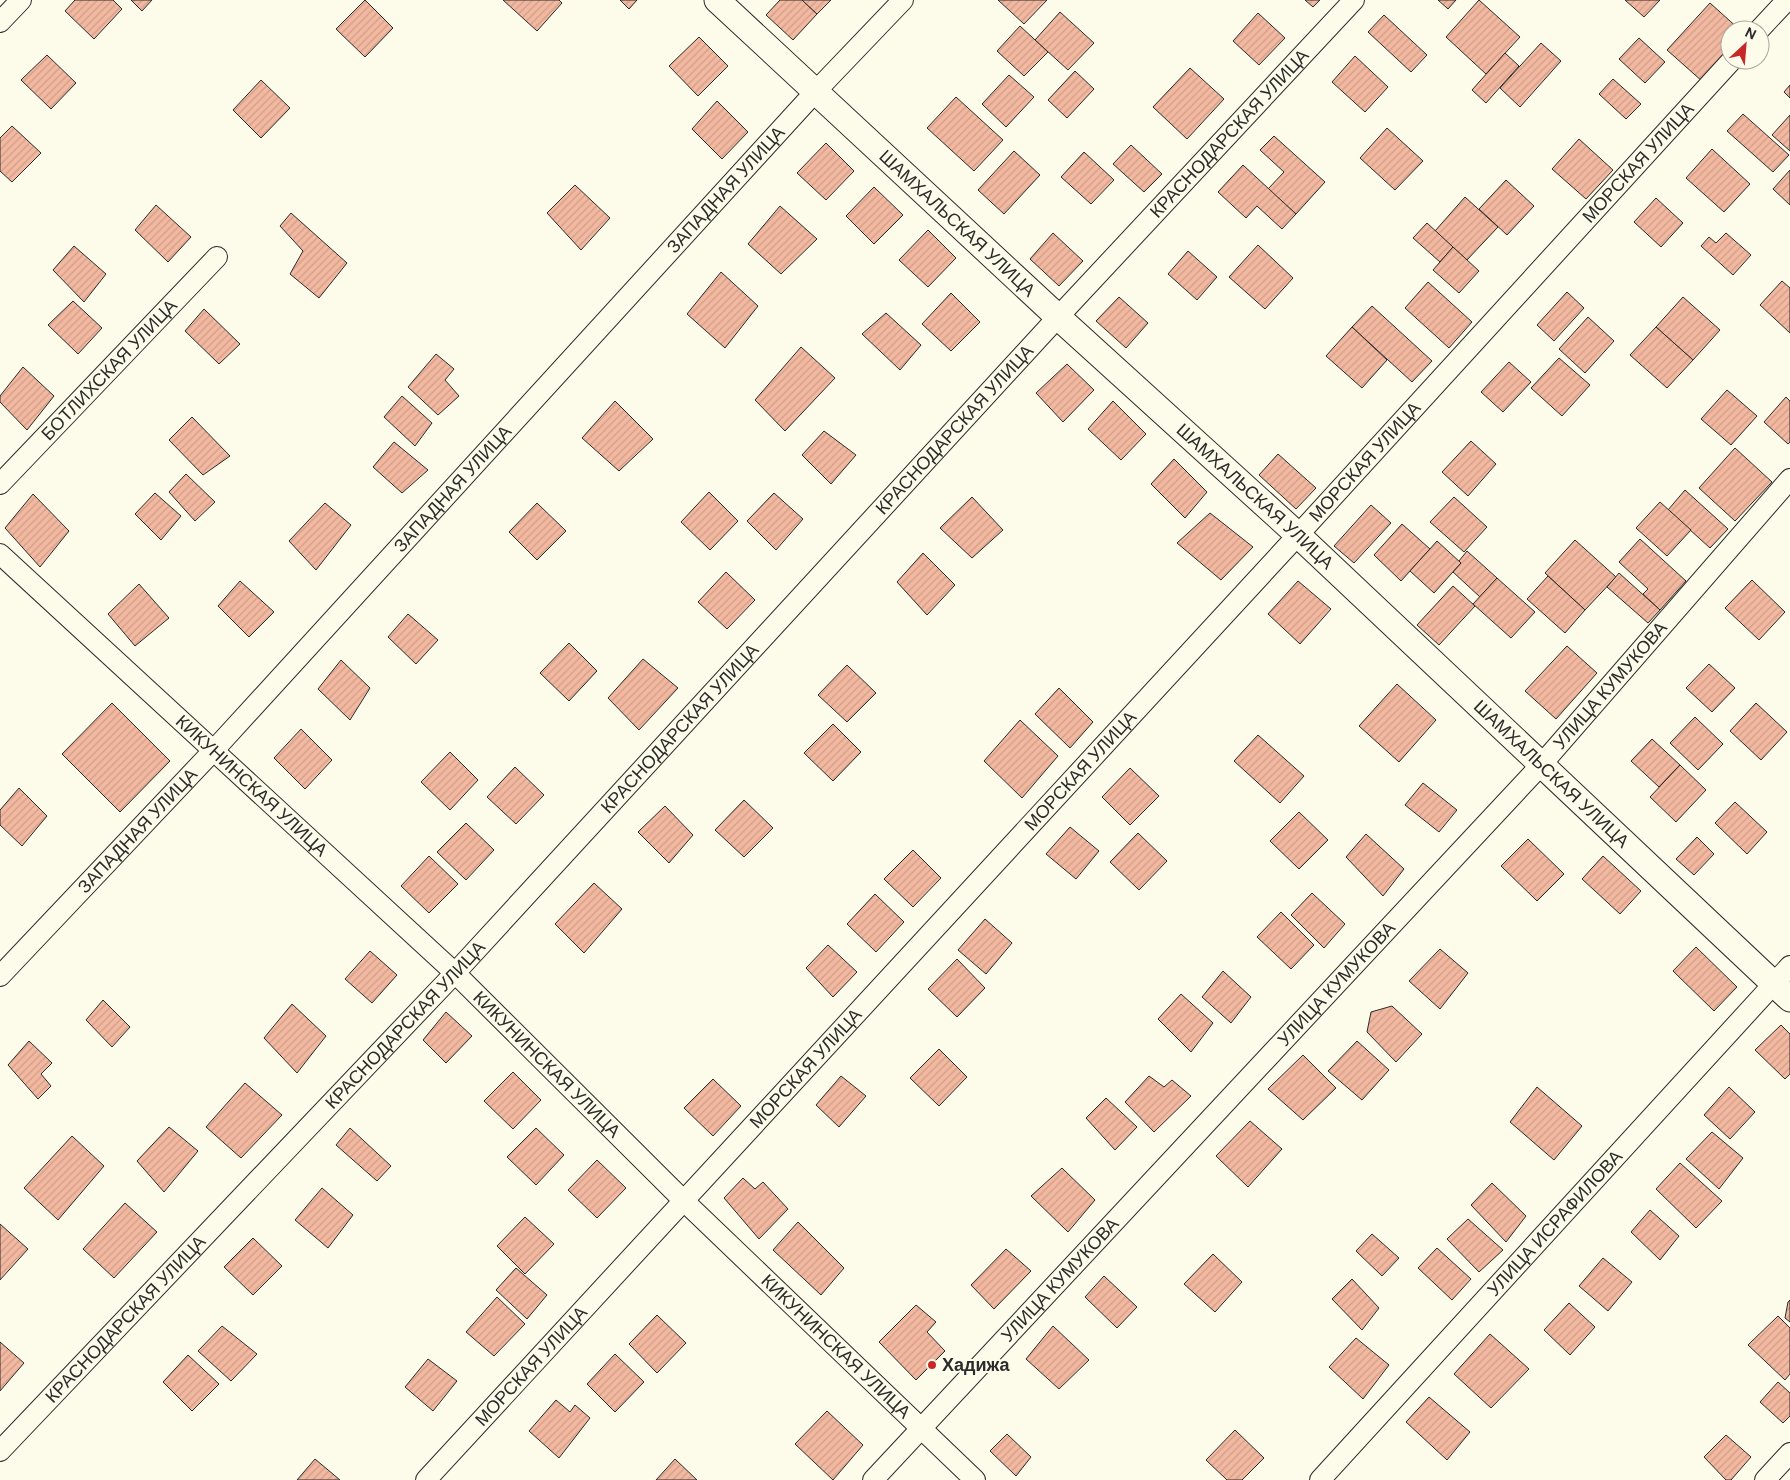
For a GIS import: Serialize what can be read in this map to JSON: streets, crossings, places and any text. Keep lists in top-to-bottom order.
{
  "streets": {
    "street": [
      "КРАСНОДАРСКАЯ УЛИЦА",
      "МОРСКАЯ УЛИЦА",
      "ЗАПАДНАЯ УЛИЦА",
      "ШАМХАЛЬСКАЯ УЛИЦА",
      "БОТЛИХСКАЯ УЛИЦА",
      "УЛИЦА КУМУКОВА",
      "КИКУНИНСКАЯ УЛИЦА",
      "УЛИЦА ИСРАФИЛОВА"
    ]
  },
  "crossings": [
    ["КРАСНОДАРСКАЯ УЛИЦА", "ШАМХАЛЬСКАЯ УЛИЦА"],
    ["КРАСНОДАРСКАЯ УЛИЦА", "КИКУНИНСКАЯ УЛИЦА"],
    ["МОРСКАЯ УЛИЦА", "ШАМХАЛЬСКАЯ УЛИЦА"],
    ["МОРСКАЯ УЛИЦА", "КИКУНИНСКАЯ УЛИЦА"],
    ["ЗАПАДНАЯ УЛИЦА", "ШАМХАЛЬСКАЯ УЛИЦА"],
    ["ЗАПАДНАЯ УЛИЦА", "КИКУНИНСКАЯ УЛИЦА"],
    ["ШАМХАЛЬСКАЯ УЛИЦА", "УЛИЦА КУМУКОВА"],
    ["ШАМХАЛЬСКАЯ УЛИЦА", "УЛИЦА ИСРАФИЛОВА"],
    ["УЛИЦА КУМУКОВА", "КИКУНИНСКАЯ УЛИЦА"]
  ],
  "places": ["Хадижа"],
  "north": "top right"
}
